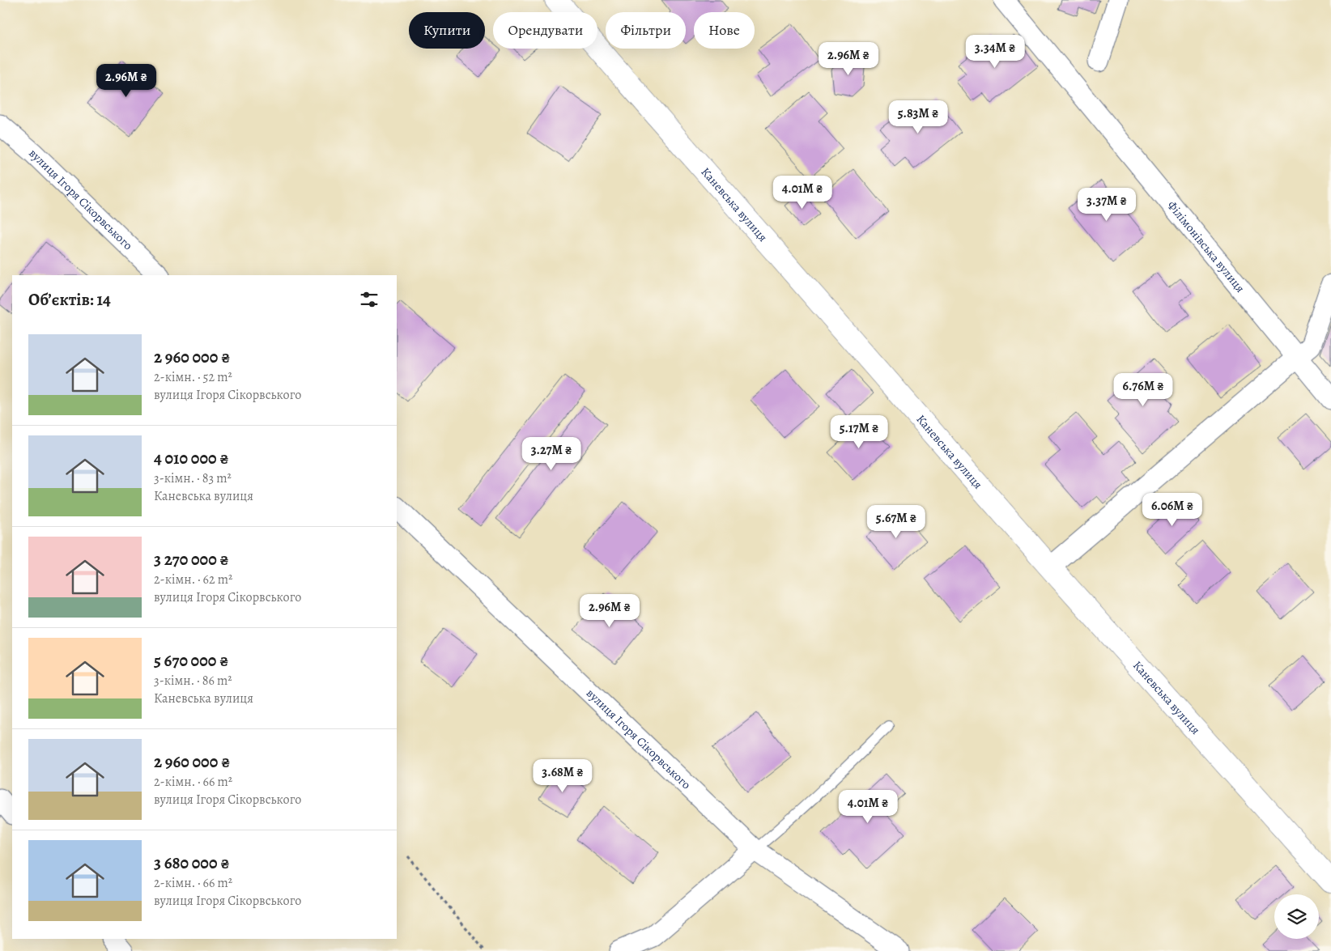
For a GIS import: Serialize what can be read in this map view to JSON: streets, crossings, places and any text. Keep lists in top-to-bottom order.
{
  "streets": {
    "street": ["вулиця Ігоря Сікорвського", "Каневська вулиця", "Філімонівська вулиця"]
  },
  "page": {
    "chip": [
      "Купити",
      "Орендувати",
      "Фільтри",
      "Нове"
    ],
    "price": [
      "3.34M ₴",
      "2.96M ₴",
      "2.96M ₴",
      "5.83M ₴",
      "4.01M ₴",
      "3.37M ₴",
      "6.76M ₴",
      "5.17M ₴",
      "3.27M ₴",
      "6.06M ₴",
      "5.67M ₴",
      "2.96M ₴",
      "3.68M ₴",
      "4.01M ₴"
    ],
    "heading": "Об’єктів: 14",
    "list": [
      {
        "name": "2 960 000 ₴",
        "note": "2-кімн. · 52 m² · вулиця Ігоря Сікорвського"
      },
      {
        "name": "4 010 000 ₴",
        "note": "3-кімн. · 83 m² · Каневська вулиця"
      },
      {
        "name": "3 270 000 ₴",
        "note": "2-кімн. · 62 m² · вулиця Ігоря Сікорвського"
      },
      {
        "name": "5 670 000 ₴",
        "note": "3-кімн. · 86 m² · Каневська вулиця"
      },
      {
        "name": "2 960 000 ₴",
        "note": "2-кімн. · 66 m² · вулиця Ігоря Сікорвського"
      },
      {
        "name": "3 680 000 ₴",
        "note": "2-кімн. · 66 m² · вулиця Ігоря Сікорвського"
      }
    ]
  }
}
